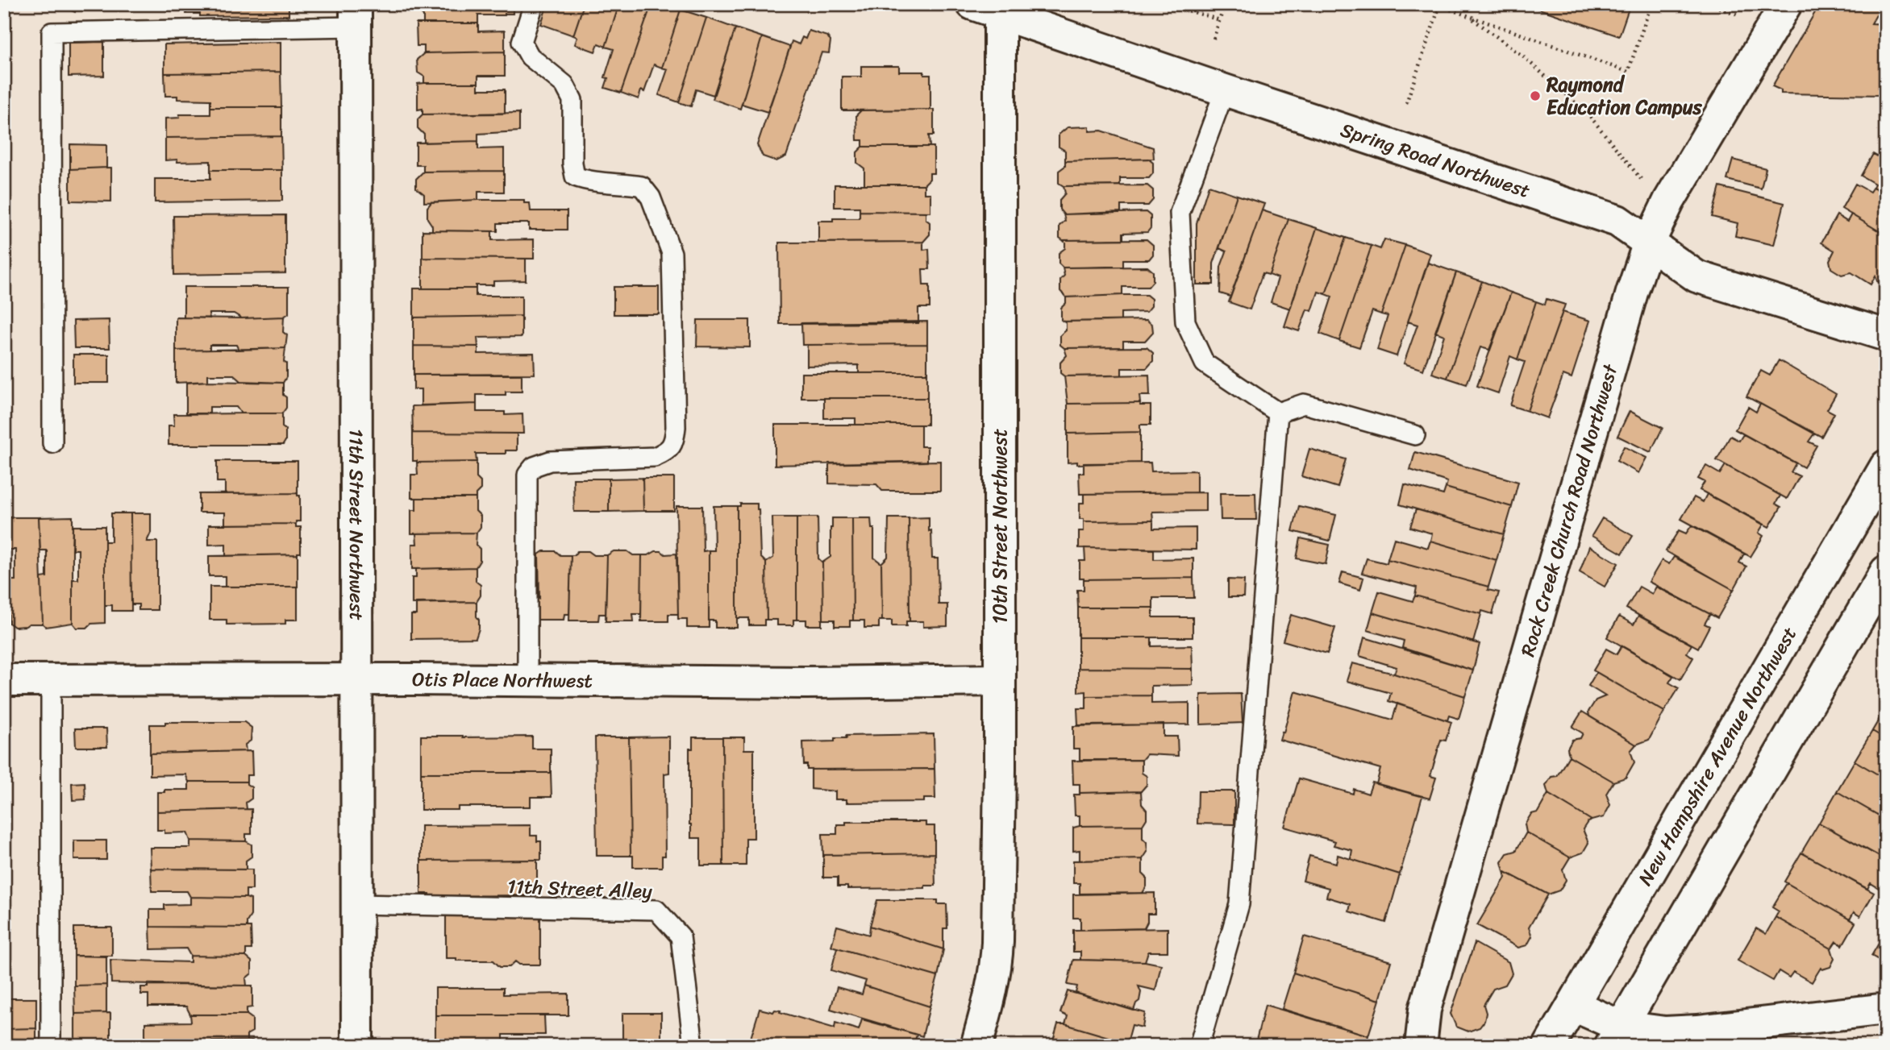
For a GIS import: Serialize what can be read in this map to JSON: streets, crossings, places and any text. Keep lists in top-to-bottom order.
{
  "streets": {
    "street": [
      "Spring Road Northwest",
      "Rock Creek Church Road Northwest",
      "11th Street Northwest",
      "10th Street Northwest",
      "Otis Place Northwest",
      "New Hampshire Avenue Northwest"
    ],
    "lane": ["11th Street Alley"]
  },
  "crossings": [
    ["Spring Road Northwest", "Rock Creek Church Road Northwest"],
    ["Spring Road Northwest", "10th Street Northwest"],
    ["11th Street Northwest", "Otis Place Northwest"],
    ["11th Street Northwest", "11th Street Alley"],
    ["10th Street Northwest", "Otis Place Northwest"]
  ],
  "places": ["Raymond Education Campus"]
}
